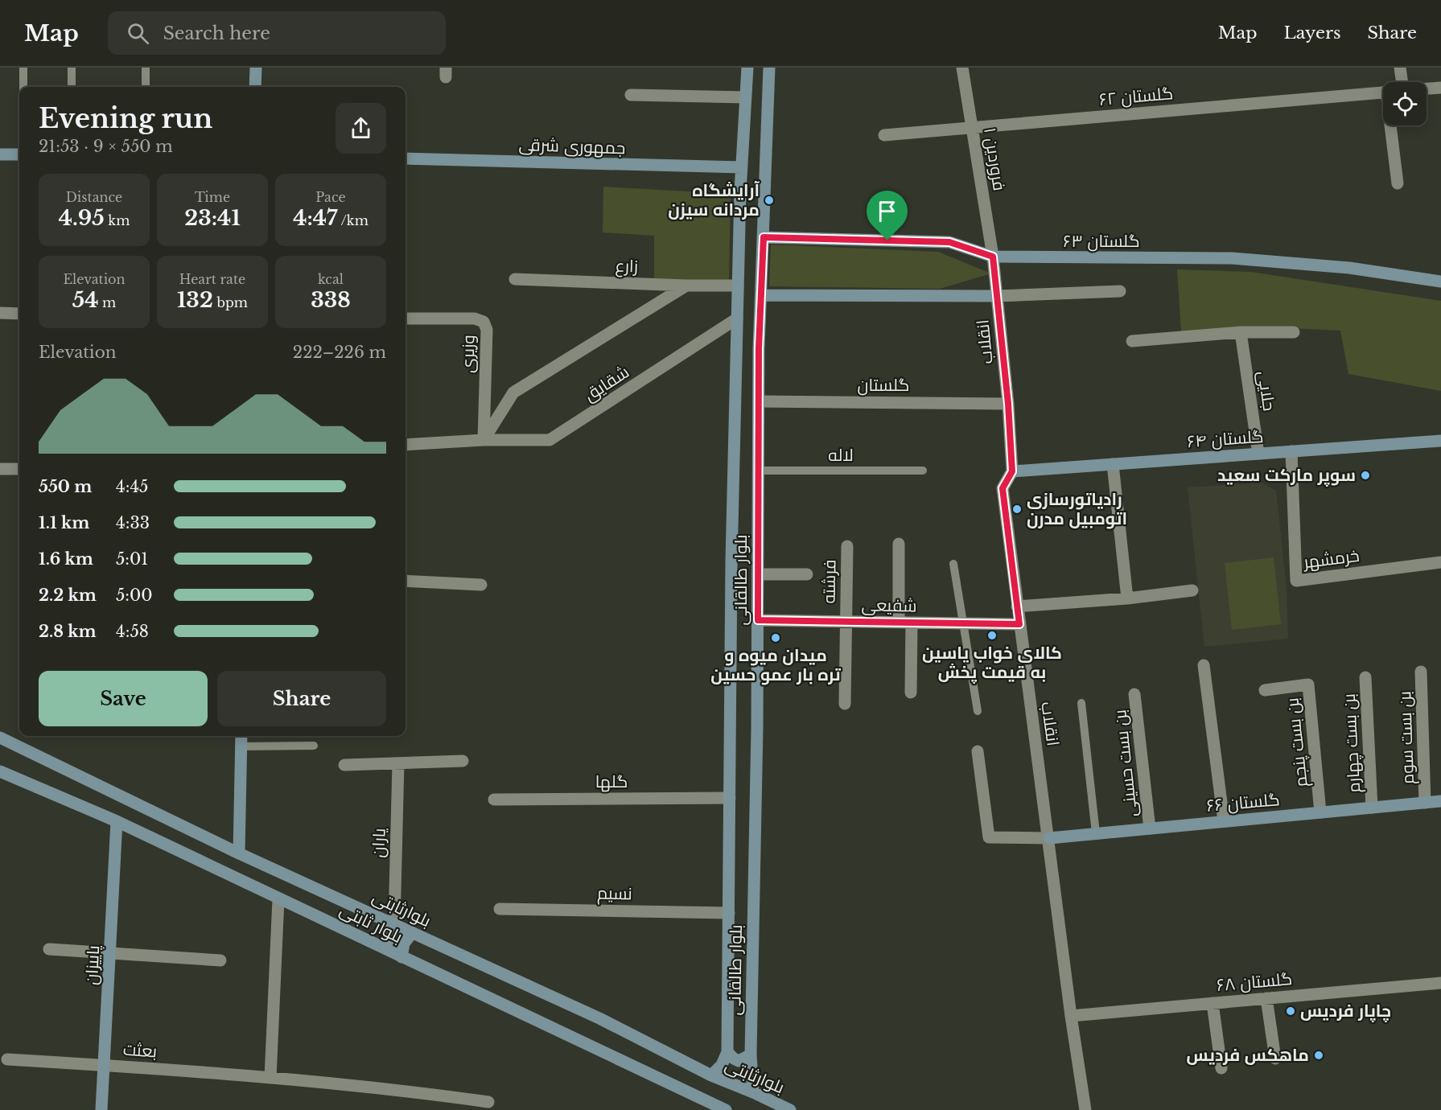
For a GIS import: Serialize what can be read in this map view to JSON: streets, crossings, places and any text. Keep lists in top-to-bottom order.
{
  "streets": {
    "main road": [
      "جمهوری شرقی",
      "گلستان ۶۳",
      "گلستان ۶۴",
      "بلوار طالقانی",
      "گلستان ۶۶",
      "بلوارثابتی",
      "بلوار ثابتی",
      "پاییزان"
    ],
    "street": [
      "گلستان ۶۲",
      "فروردین ۱",
      "زارع",
      "انقلاب",
      "وزیری",
      "شقایق",
      "گلستان",
      "جلایی",
      "خرمشهر",
      "فرشته",
      "شفیعی",
      "بن بست سوم",
      "بن بست پنجم",
      "بن بست چهارم",
      "بن بست حسینی",
      "گلها",
      "یاران",
      "نسیم",
      "گلستان ۶۸",
      "بعثت"
    ],
    "lane": ["لاله"]
  },
  "crossings": [
    ["گلستان ۶۲", "فروردین ۱"],
    ["جمهوری شرقی", "بلوار طالقانی"],
    ["فروردین ۱", "گلستان ۶۳"],
    ["فروردین ۱", "انقلاب"],
    ["گلستان ۶۳", "انقلاب"],
    ["گلستان ۶۳", "بلوار طالقانی"],
    ["زارع", "بلوار طالقانی"],
    ["انقلاب", "گلستان"],
    ["انقلاب", "گلستان ۶۴"],
    ["انقلاب", "شفیعی"],
    ["انقلاب", "گلستان ۶۶"],
    ["انقلاب", "گلستان ۶۸"],
    ["وزیری", "شقایق"],
    ["شقایق", "بلوار طالقانی"],
    ["گلستان", "بلوار طالقانی"],
    ["جلایی", "گلستان ۶۴"],
    ["گلستان ۶۴", "خرمشهر"],
    ["لاله", "بلوار طالقانی"],
    ["بلوار طالقانی", "شفیعی"],
    ["بلوار طالقانی", "گلها"],
    ["بلوار طالقانی", "نسیم"],
    ["بلوار طالقانی", "بلوارثابتی"],
    ["فرشته", "شفیعی"],
    ["بن بست سوم", "گلستان ۶۶"],
    ["بن بست پنجم", "گلستان ۶۶"],
    ["بن بست چهارم", "گلستان ۶۶"],
    ["بن بست حسینی", "گلستان ۶۶"],
    ["یاران", "بلوارثابتی"],
    ["بلوار ثابتی", "پاییزان"],
    ["پاییزان", "بعثت"]
  ],
  "places": [
    "آرایشگاه مردانه سیزن",
    "سوپر مارکت سعید",
    "رادیاتورسازی اتومبیل مدرن",
    "کالای خواب یاسین به قیمت پخش",
    "میدان میوه و تره بار عمو حسین",
    "چاپار فردیس",
    "ماهکس فردیس"
  ],
  "page": {
    "header": "Map",
    "search": "Search here",
    "nav": ["Map", "Layers", "Share"],
    "heading": ["Evening run", "21:53 · 9 × 550 m"],
    "stats": [
      ["Distance", "4.95 km"],
      ["Time", "23:41"],
      ["Pace", "4:47 /km"],
      ["Elevation", "54 m"],
      ["Heart rate", "132 bpm"],
      ["kcal", "338"]
    ],
    "chart": ["Elevation", "222–226 m"],
    "list": [
      {
        "name": "550 m",
        "note": "4:45"
      },
      {
        "name": "1.1 km",
        "note": "4:33"
      },
      {
        "name": "1.6 km",
        "note": "5:01"
      },
      {
        "name": "2.2 km",
        "note": "5:00"
      },
      {
        "name": "2.8 km",
        "note": "4:58"
      }
    ],
    "buttons": ["Save", "Share"]
  }
}
